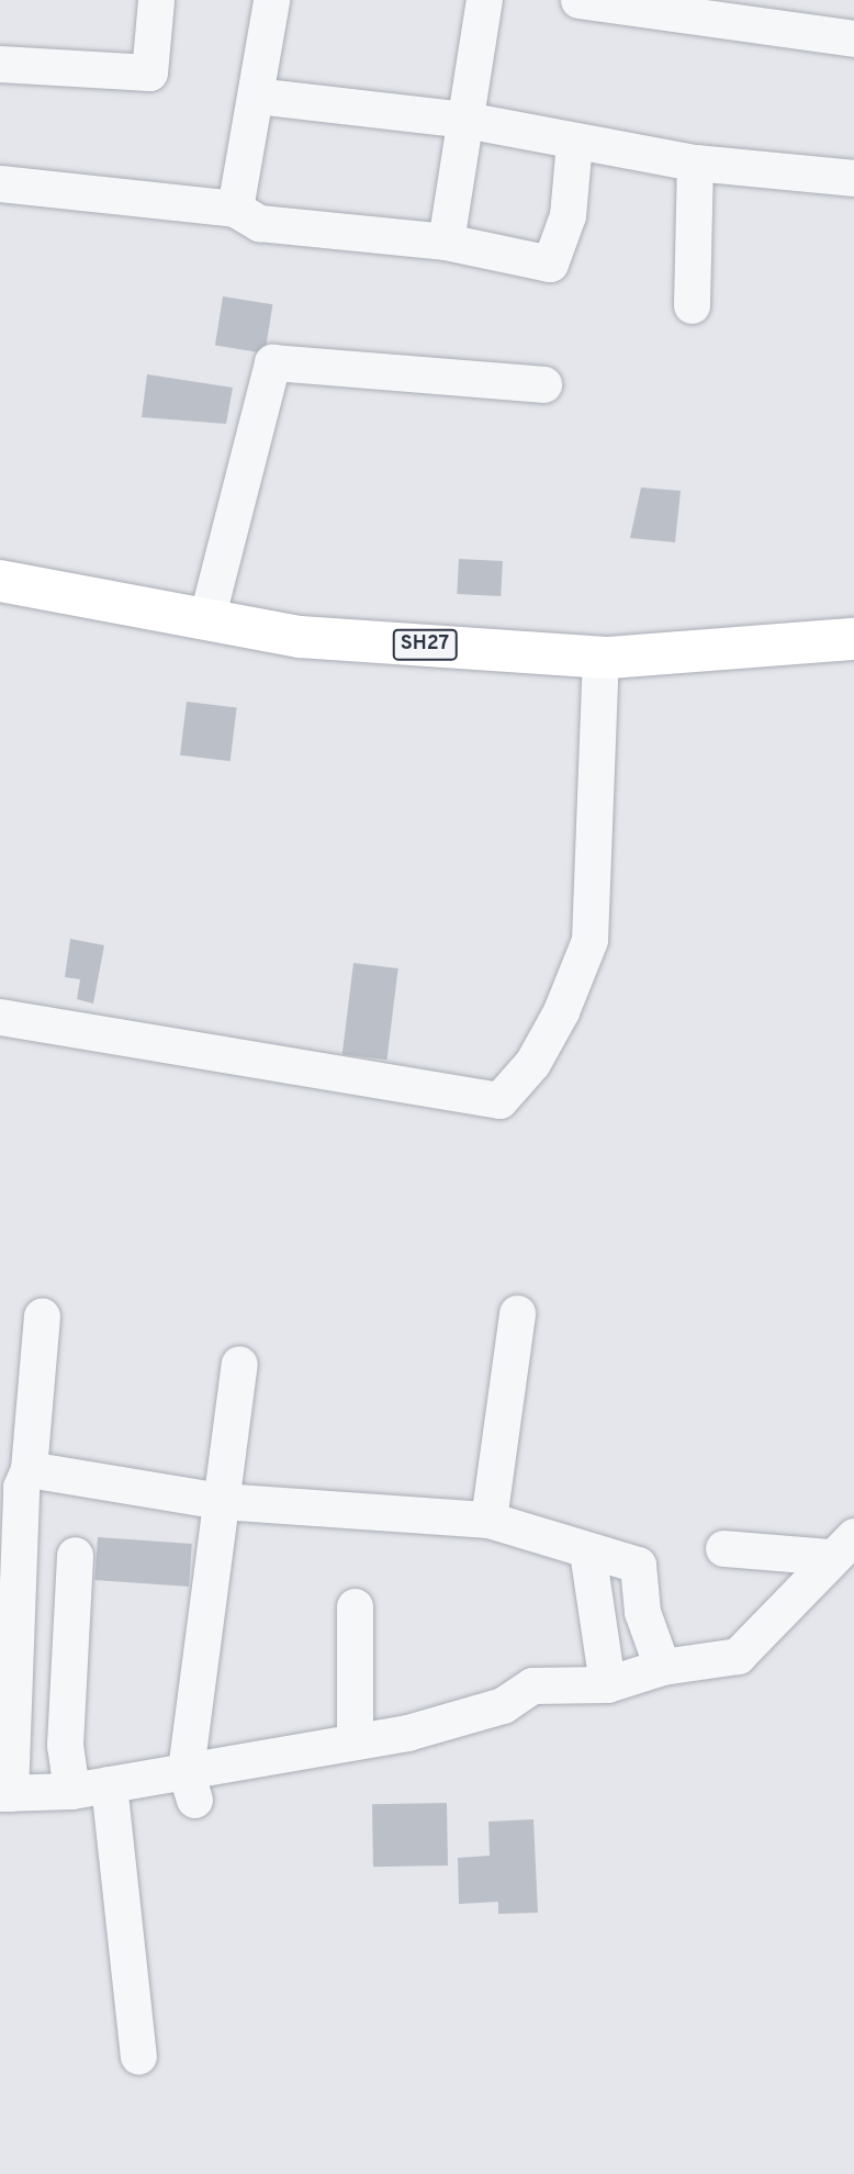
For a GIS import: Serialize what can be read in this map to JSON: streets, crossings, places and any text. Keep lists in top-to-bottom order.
{
  "streets": {
    "main road": ["SH27"]
  }
}
